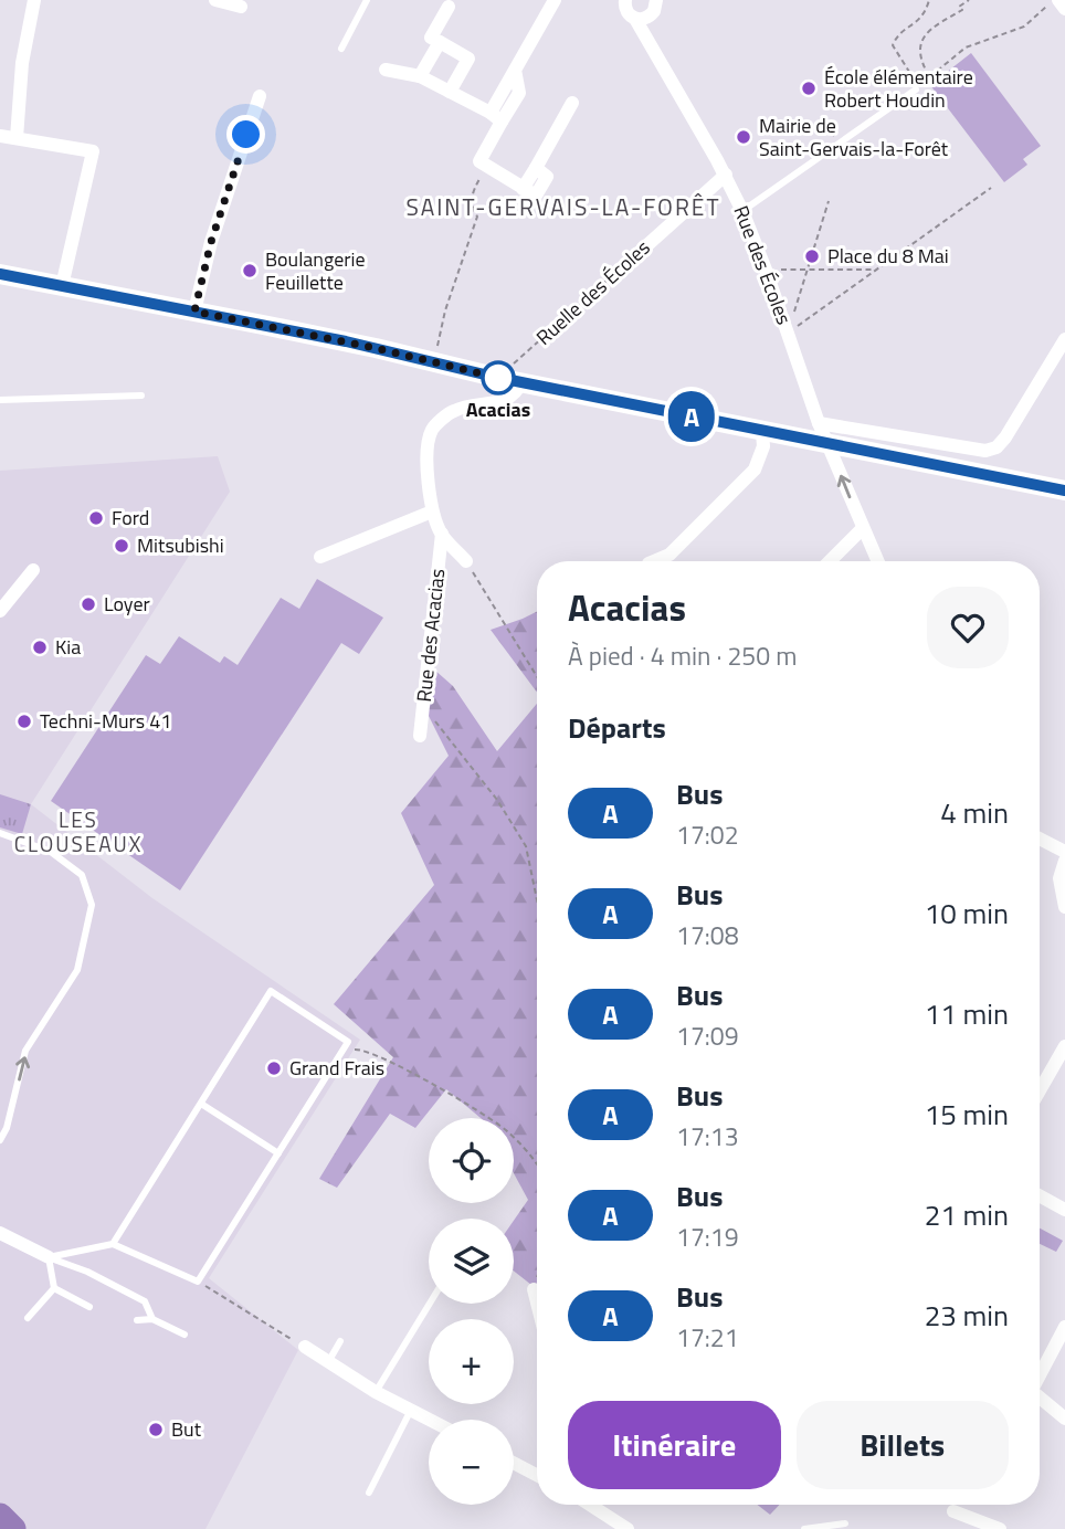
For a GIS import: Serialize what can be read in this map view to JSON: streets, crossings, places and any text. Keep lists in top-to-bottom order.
{
  "streets": {
    "street": ["Rue des Écoles", "Ruelle des Écoles", "Rue des Acacias"]
  },
  "crossings": [
    ["Rue des Écoles", "Ruelle des Écoles"]
  ],
  "districts": ["SAINT-GERVAIS-LA-FORÊT", "LES CLOUSEAUX"],
  "places": [
    "École élémentaire Robert Houdin",
    "Mairie de Saint-Gervais-la-Forêt",
    "Place du 8 Mai",
    "Boulangerie Feuillette",
    "Acacias",
    "Ford",
    "Mitsubishi",
    "Loyer",
    "Kia",
    "Techni-Murs 41",
    "Grand Frais",
    "But"
  ],
  "lines": ["bus line A"],
  "page": {
    "on_map": "A",
    "heading": [
      ["Acacias", "À pied · 4 min · 250 m"],
      "Départs"
    ],
    "list": [
      {
        "mark": "A",
        "name": "Bus",
        "note": "17:02",
        "value": "4 min"
      },
      {
        "mark": "A",
        "name": "Bus",
        "note": "17:08",
        "value": "10 min"
      },
      {
        "mark": "A",
        "name": "Bus",
        "note": "17:09",
        "value": "11 min"
      },
      {
        "mark": "A",
        "name": "Bus",
        "note": "17:13",
        "value": "15 min"
      },
      {
        "mark": "A",
        "name": "Bus",
        "note": "17:19",
        "value": "21 min"
      },
      {
        "mark": "A",
        "name": "Bus",
        "note": "17:21",
        "value": "23 min"
      }
    ],
    "map_buttons": ["+", "−"],
    "buttons": ["Itinéraire", "Billets"]
  }
}
